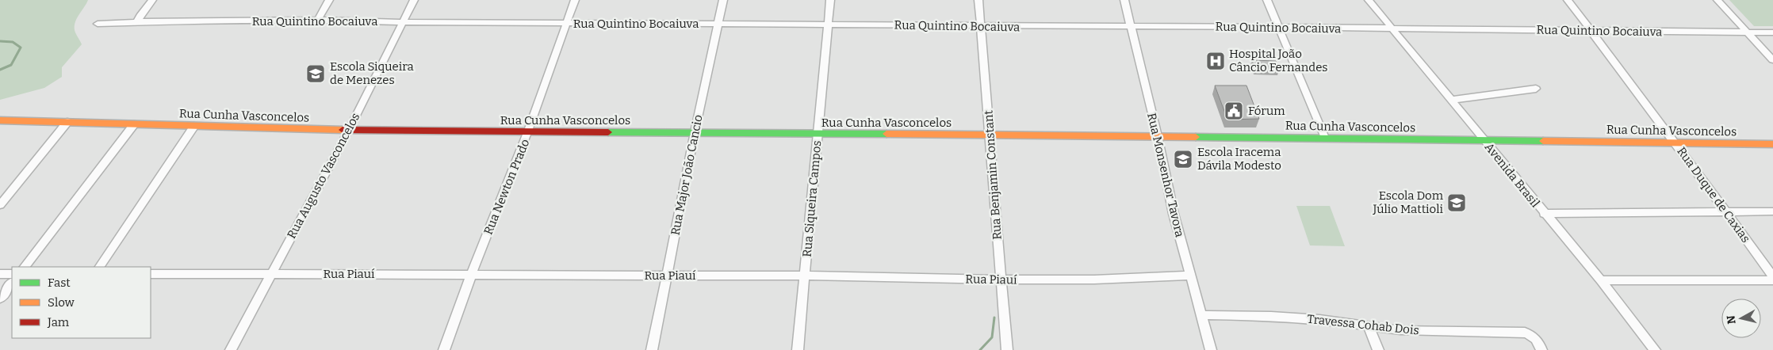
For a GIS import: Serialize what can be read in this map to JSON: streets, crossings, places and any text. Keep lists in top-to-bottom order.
{
  "streets": {
    "street": [
      "Rua Quintino Bocaiuva",
      "Rua Cunha Vasconcelos",
      "Rua Major João Cancio",
      "Rua Benjamin Constant",
      "Rua Monsenhor Tavora",
      "Avenida Brasil",
      "Rua Augusto Vasconcelos",
      "Rua Newton Prado",
      "Rua Duque de Caxias",
      "Rua Siqueira Campos",
      "Rua Piauí",
      "Travessa Cohab Dois"
    ]
  },
  "crossings": [
    ["Rua Quintino Bocaiuva", "Rua Major João Cancio"],
    ["Rua Quintino Bocaiuva", "Rua Benjamin Constant"],
    ["Rua Quintino Bocaiuva", "Rua Monsenhor Tavora"],
    ["Rua Quintino Bocaiuva", "Avenida Brasil"],
    ["Rua Quintino Bocaiuva", "Rua Augusto Vasconcelos"],
    ["Rua Quintino Bocaiuva", "Rua Newton Prado"],
    ["Rua Quintino Bocaiuva", "Rua Duque de Caxias"],
    ["Rua Quintino Bocaiuva", "Rua Siqueira Campos"],
    ["Rua Cunha Vasconcelos", "Rua Major João Cancio"],
    ["Rua Cunha Vasconcelos", "Rua Benjamin Constant"],
    ["Rua Cunha Vasconcelos", "Rua Monsenhor Tavora"],
    ["Rua Cunha Vasconcelos", "Avenida Brasil"],
    ["Rua Cunha Vasconcelos", "Rua Augusto Vasconcelos"],
    ["Rua Cunha Vasconcelos", "Rua Newton Prado"],
    ["Rua Cunha Vasconcelos", "Rua Duque de Caxias"],
    ["Rua Cunha Vasconcelos", "Rua Siqueira Campos"],
    ["Rua Major João Cancio", "Rua Piauí"],
    ["Rua Benjamin Constant", "Rua Piauí"],
    ["Rua Monsenhor Tavora", "Rua Piauí"],
    ["Rua Monsenhor Tavora", "Travessa Cohab Dois"],
    ["Rua Augusto Vasconcelos", "Rua Piauí"],
    ["Rua Newton Prado", "Rua Piauí"],
    ["Rua Siqueira Campos", "Rua Piauí"]
  ],
  "places": {
    "hospital": ["Hospital João Câncio Fernandes"],
    "school or university": ["Escola Siqueira de Menezes", "Escola Iracema Dávila Modesto", "Escola Dom Júlio Mattioli"],
    "public building": ["Fórum"]
  },
  "legend": ["Fast", "Slow", "Jam"],
  "north": "left"
}
